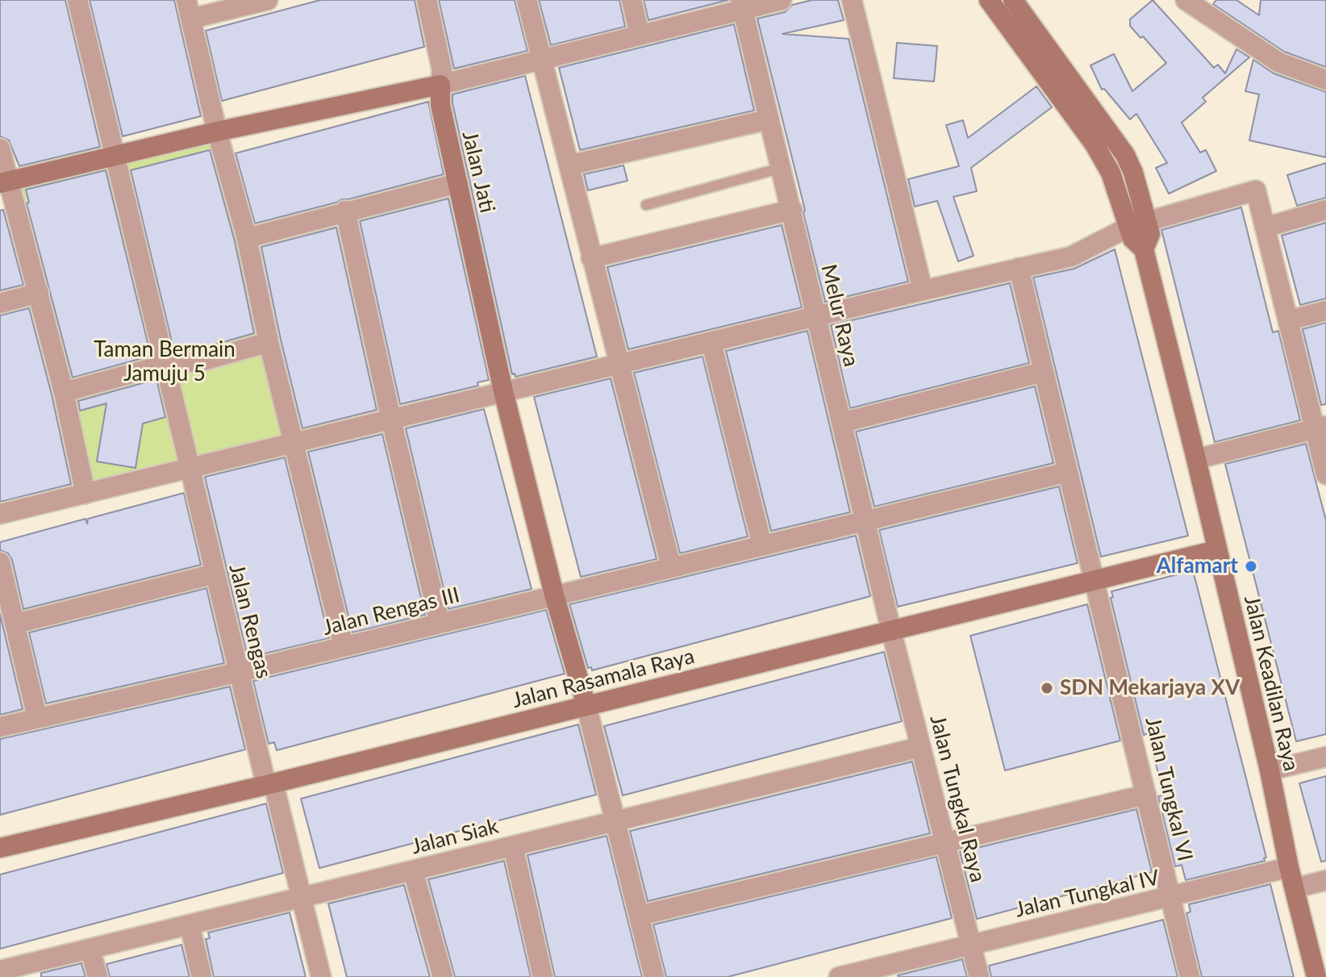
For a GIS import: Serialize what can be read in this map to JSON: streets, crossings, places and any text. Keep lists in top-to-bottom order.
{
  "streets": {
    "street": [
      "Jalan Jati",
      "Melur Raya",
      "Jalan Rengas III",
      "Jalan Rengas",
      "Jalan Rasamala Raya",
      "Jalan Keadilan Raya",
      "Jalan Tungkal VI",
      "Jalan Tungkal Raya",
      "Jalan Siak",
      "Jalan Tungkal IV"
    ]
  },
  "crossings": [
    ["Jalan Jati", "Jalan Rengas III"],
    ["Jalan Jati", "Jalan Rasamala Raya"],
    ["Melur Raya", "Jalan Rengas III"],
    ["Melur Raya", "Jalan Rasamala Raya"],
    ["Melur Raya", "Jalan Tungkal Raya"],
    ["Jalan Rengas III", "Jalan Rengas"],
    ["Jalan Rengas III", "Jalan Tungkal VI"],
    ["Jalan Rengas", "Jalan Rasamala Raya"],
    ["Jalan Rengas", "Jalan Siak"],
    ["Jalan Rasamala Raya", "Jalan Keadilan Raya"],
    ["Jalan Rasamala Raya", "Jalan Tungkal VI"],
    ["Jalan Rasamala Raya", "Jalan Tungkal Raya"],
    ["Jalan Keadilan Raya", "Jalan Tungkal IV"],
    ["Jalan Tungkal VI", "Jalan Tungkal IV"],
    ["Jalan Tungkal Raya", "Jalan Siak"],
    ["Jalan Tungkal Raya", "Jalan Tungkal IV"]
  ],
  "parks": ["Taman Bermain Jamuju 5"],
  "places": ["Alfamart", "SDN Mekarjaya XV"]
}
